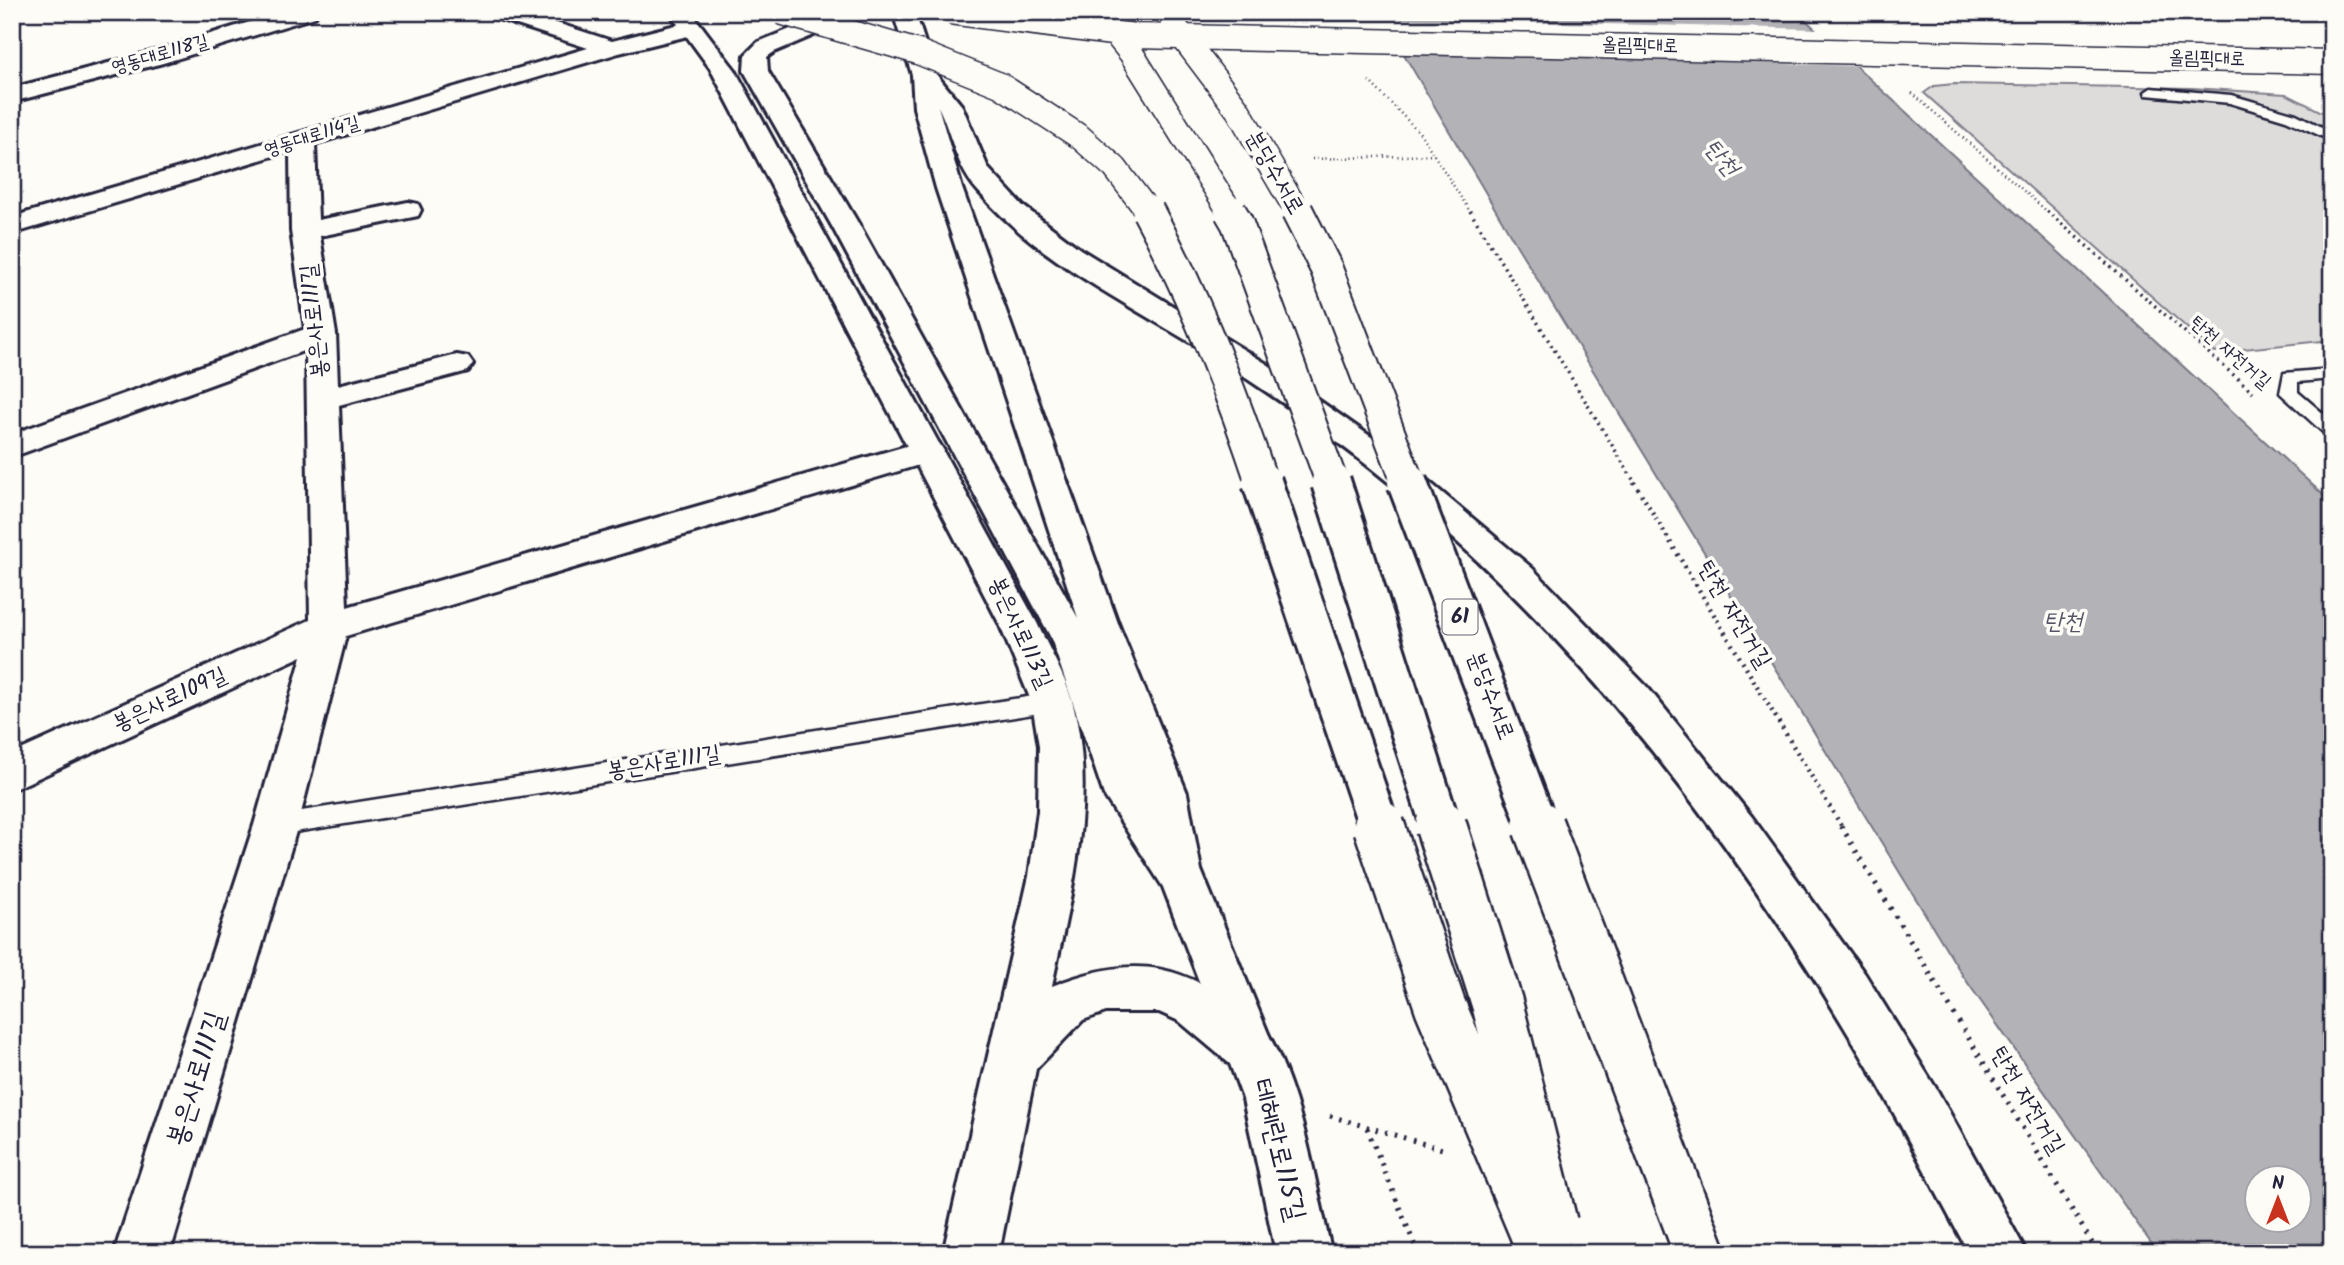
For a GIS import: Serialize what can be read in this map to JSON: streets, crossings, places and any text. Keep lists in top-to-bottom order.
{
  "streets": {
    "main road": [
      "올림픽대로",
      "영동대로118길",
      "영동대로114길",
      "분당수서로",
      "봉은사로111길",
      "61",
      "봉은사로113길",
      "봉은사로109길",
      "테헤란로115길"
    ],
    "path": ["탄천 자전거길"]
  },
  "crossings": [
    ["올림픽대로", "분당수서로"],
    ["올림픽대로", "테헤란로115길"],
    ["영동대로114길", "봉은사로111길"],
    ["영동대로114길", "봉은사로113길"],
    ["봉은사로111길", "봉은사로113길"],
    ["봉은사로111길", "봉은사로109길"]
  ],
  "water": ["탄천"],
  "north": "top"
}
